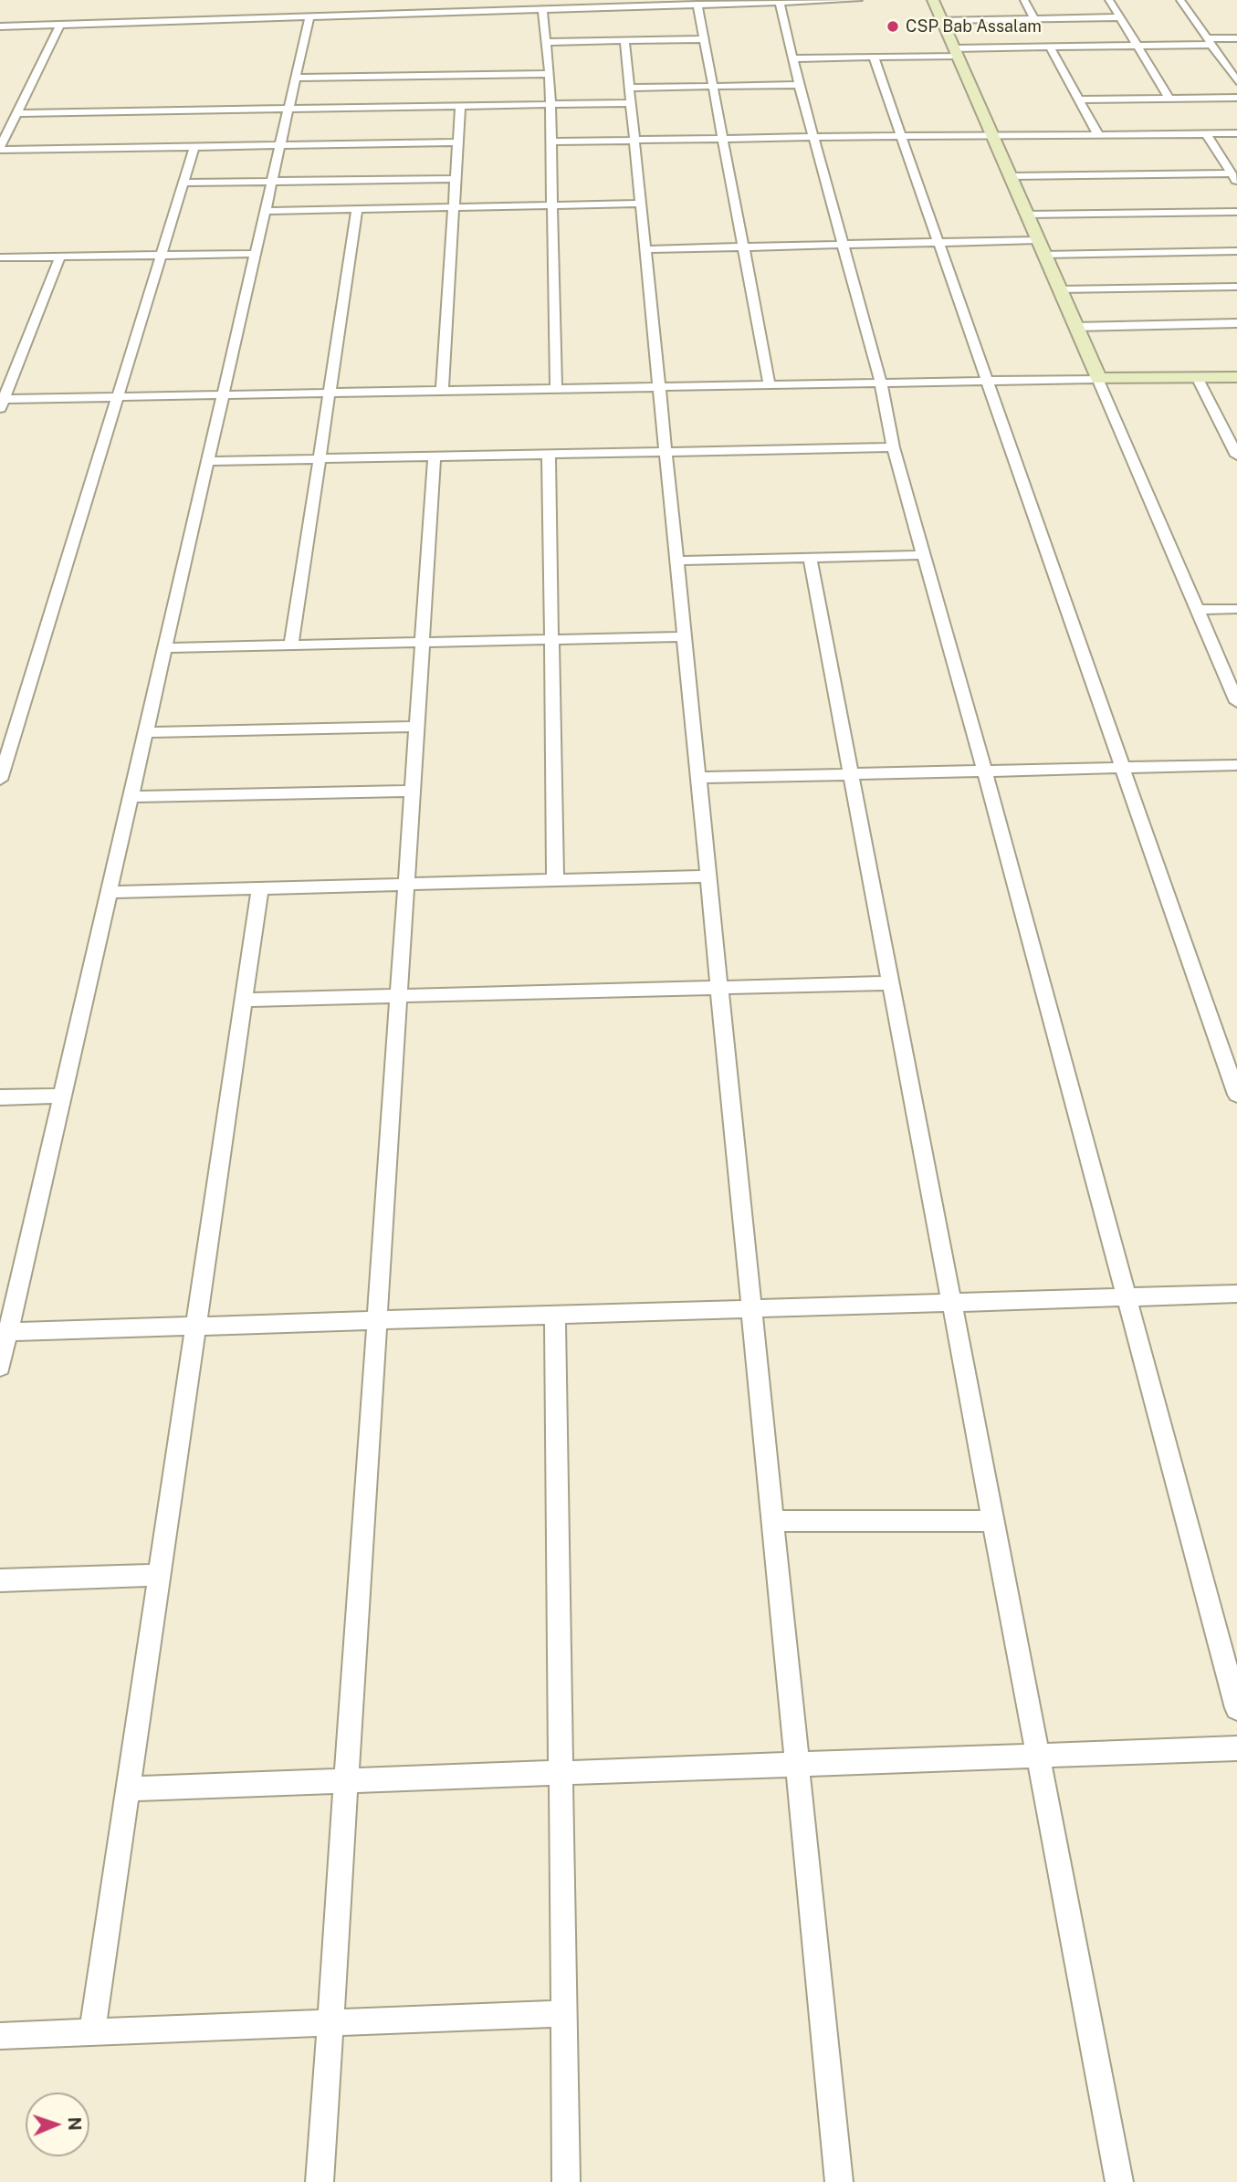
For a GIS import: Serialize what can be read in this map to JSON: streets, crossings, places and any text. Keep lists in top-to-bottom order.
{
  "places": ["CSP Bab Assalam"],
  "north": "right"
}
